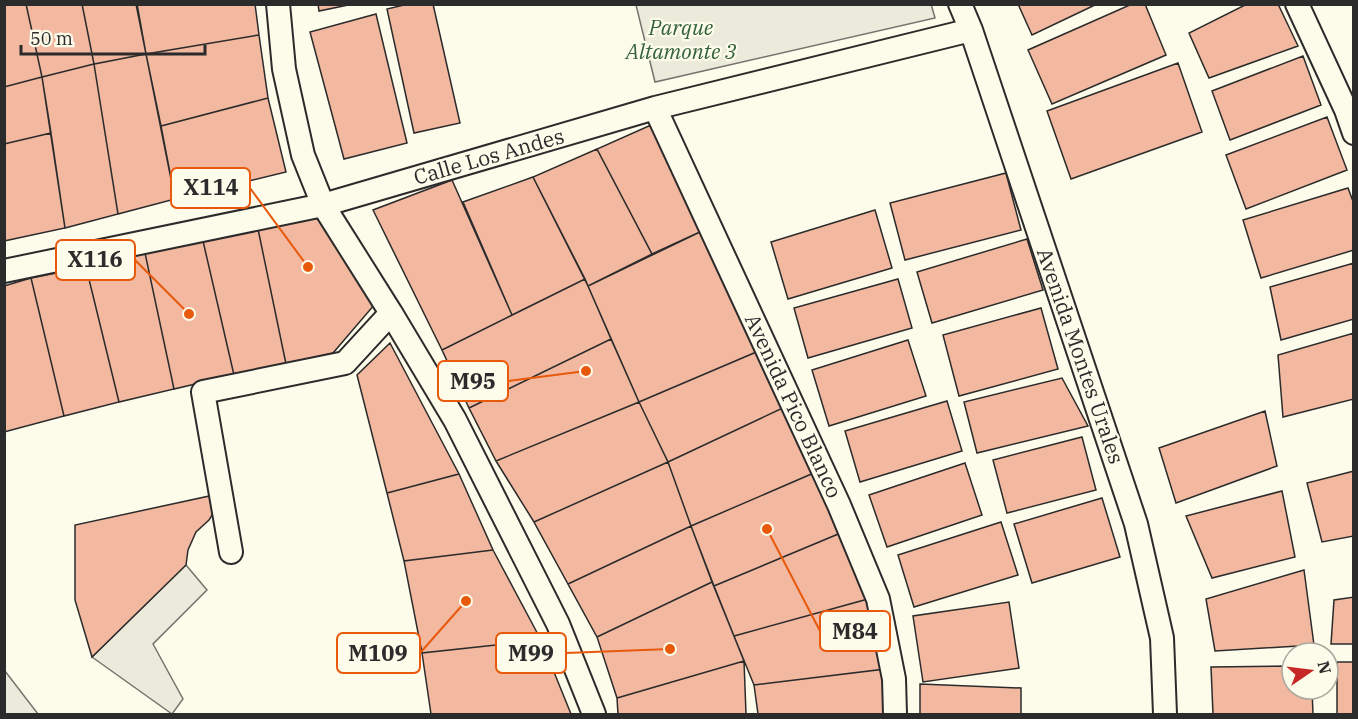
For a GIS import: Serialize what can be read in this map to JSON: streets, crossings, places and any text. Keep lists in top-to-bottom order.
{
  "streets": {
    "street": ["Calle Los Andes", "Avenida Montes Urales", "Avenida Pico Blanco"]
  },
  "crossings": [
    ["Calle Los Andes", "Avenida Montes Urales"],
    ["Calle Los Andes", "Avenida Pico Blanco"]
  ],
  "parks": ["Parque Altamonte 3"],
  "places": [
    "X114",
    "X116",
    "M95",
    "M84",
    "M109",
    "M99"
  ],
  "scale_bar": "50 m",
  "north": "right"
}
